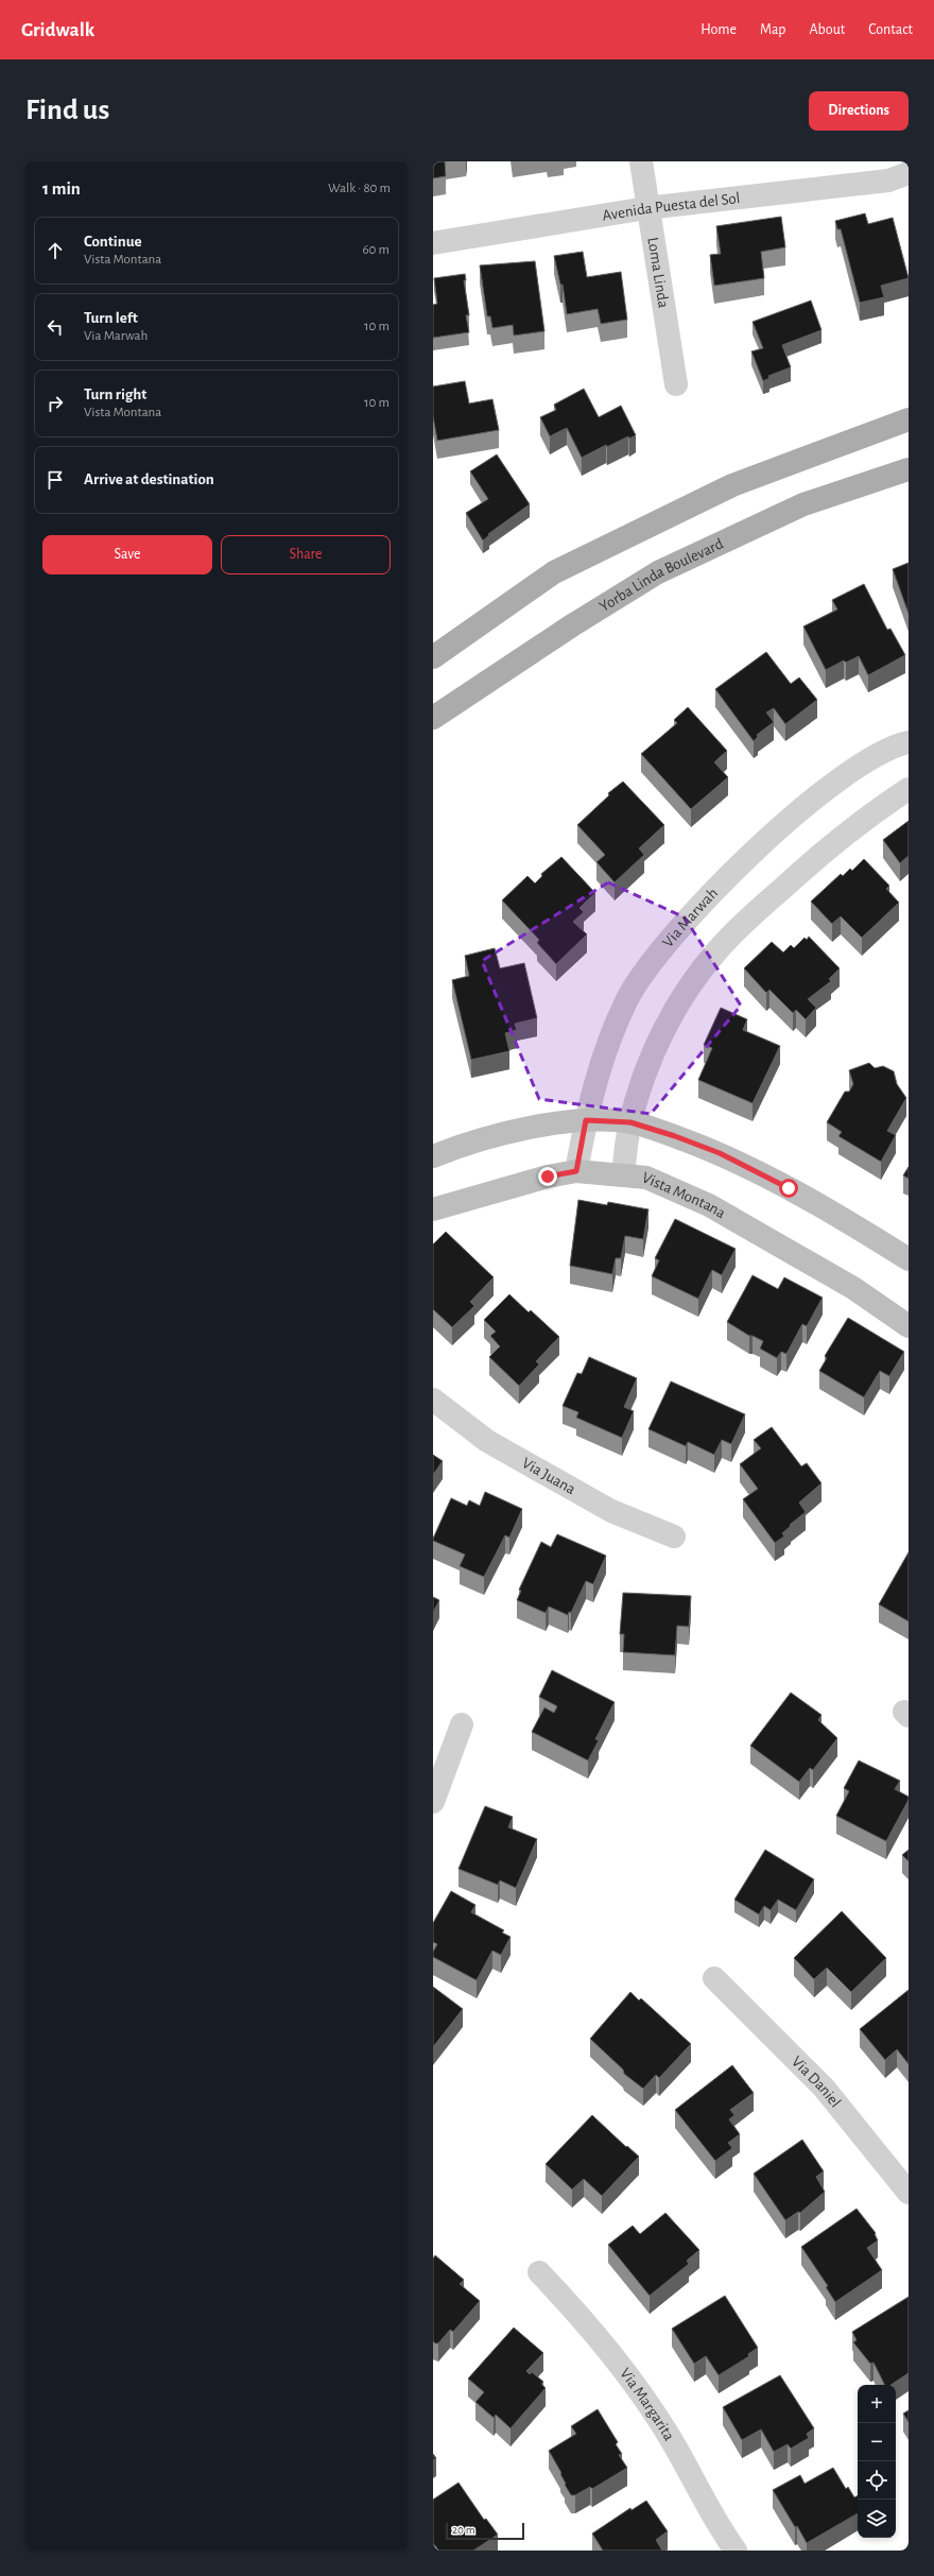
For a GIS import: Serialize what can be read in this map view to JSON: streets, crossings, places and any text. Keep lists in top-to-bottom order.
{
  "streets": {
    "main road": ["Yorba Linda Boulevard"],
    "street": [
      "Avenida Puesta del Sol",
      "Loma Linda",
      "Via Marwah",
      "Vista Montana",
      "Via Juana",
      "Via Daniel",
      "Via Margarita"
    ]
  },
  "crossings": [
    ["Avenida Puesta del Sol", "Loma Linda"],
    ["Via Marwah", "Vista Montana"]
  ],
  "scale_bar": "20 m",
  "page": {
    "header": "Gridwalk",
    "nav": [
      "Home",
      "Map",
      "About",
      "Contact"
    ],
    "buttons": [
      "Directions",
      ["Save", "Share"]
    ],
    "title": "Find us",
    "heading": ["1 min", "Walk · 80 m"],
    "list": [
      ["Continue", "Vista Montana", "60 m"],
      ["Turn left", "Via Marwah", "10 m"],
      ["Turn right", "Vista Montana", "10 m"],
      "Arrive at destination"
    ],
    "map_buttons": ["+", "−"],
    "scale": "20 m"
  }
}
